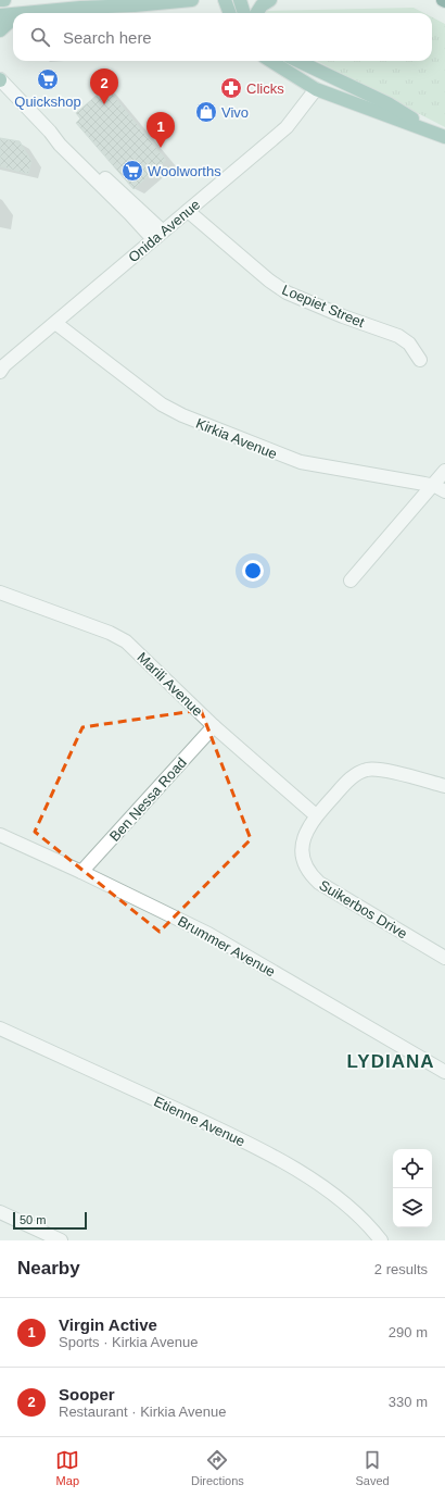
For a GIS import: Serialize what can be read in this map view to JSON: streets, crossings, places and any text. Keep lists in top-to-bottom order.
{
  "streets": {
    "street": [
      "Onida Avenue",
      "Loepiet Street",
      "Kirkia Avenue",
      "Marili Avenue",
      "Ben Nessa Road",
      "Suikerbos Drive",
      "Brummer Avenue",
      "Etienne Avenue"
    ]
  },
  "crossings": [
    ["Onida Avenue", "Loepiet Street"],
    ["Onida Avenue", "Kirkia Avenue"],
    ["Marili Avenue", "Ben Nessa Road"],
    ["Marili Avenue", "Suikerbos Drive"],
    ["Ben Nessa Road", "Brummer Avenue"]
  ],
  "districts": ["LYDIANA"],
  "places": {
    "supermarket": ["Quickshop", "Woolworths"],
    "pharmacy": ["Clicks"],
    "shop": ["Vivo"]
  },
  "scale_bar": "50 m",
  "page": {
    "search": "Search here",
    "pins": ["2", "1"],
    "scale": "50 m",
    "heading": ["Nearby", "2 results"],
    "list": [
      {
        "mark": "1",
        "name": "Virgin Active",
        "note": "Sports · Kirkia Avenue",
        "value": "290 m"
      },
      {
        "mark": "2",
        "name": "Sooper",
        "note": "Restaurant · Kirkia Avenue",
        "value": "330 m"
      }
    ],
    "nav": ["Map", "Directions", "Saved"]
  }
}
